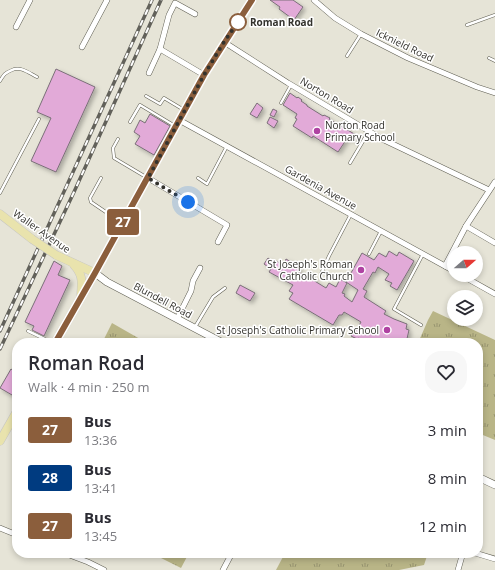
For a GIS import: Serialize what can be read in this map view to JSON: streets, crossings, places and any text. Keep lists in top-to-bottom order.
{
  "streets": {
    "main road": ["Waller Avenue", "Blundell Road"],
    "street": ["Icknield Road", "Norton Road", "Gardenia Avenue"]
  },
  "crossings": [
    ["Waller Avenue", "Blundell Road"]
  ],
  "places": [
    "Roman Road",
    "Norton Road Primary School",
    "St Joseph's Roman Catholic Church",
    "St Joseph's Catholic Primary School"
  ],
  "lines": ["bus line 27"],
  "north": "right",
  "page": {
    "on_map": "27",
    "heading": ["Roman Road", "Walk · 4 min · 250 m"],
    "list": [
      {
        "mark": "27",
        "name": "Bus",
        "note": "13:36",
        "value": "3 min"
      },
      {
        "mark": "28",
        "name": "Bus",
        "note": "13:41",
        "value": "8 min"
      },
      {
        "mark": "27",
        "name": "Bus",
        "note": "13:45",
        "value": "12 min"
      }
    ]
  }
}
